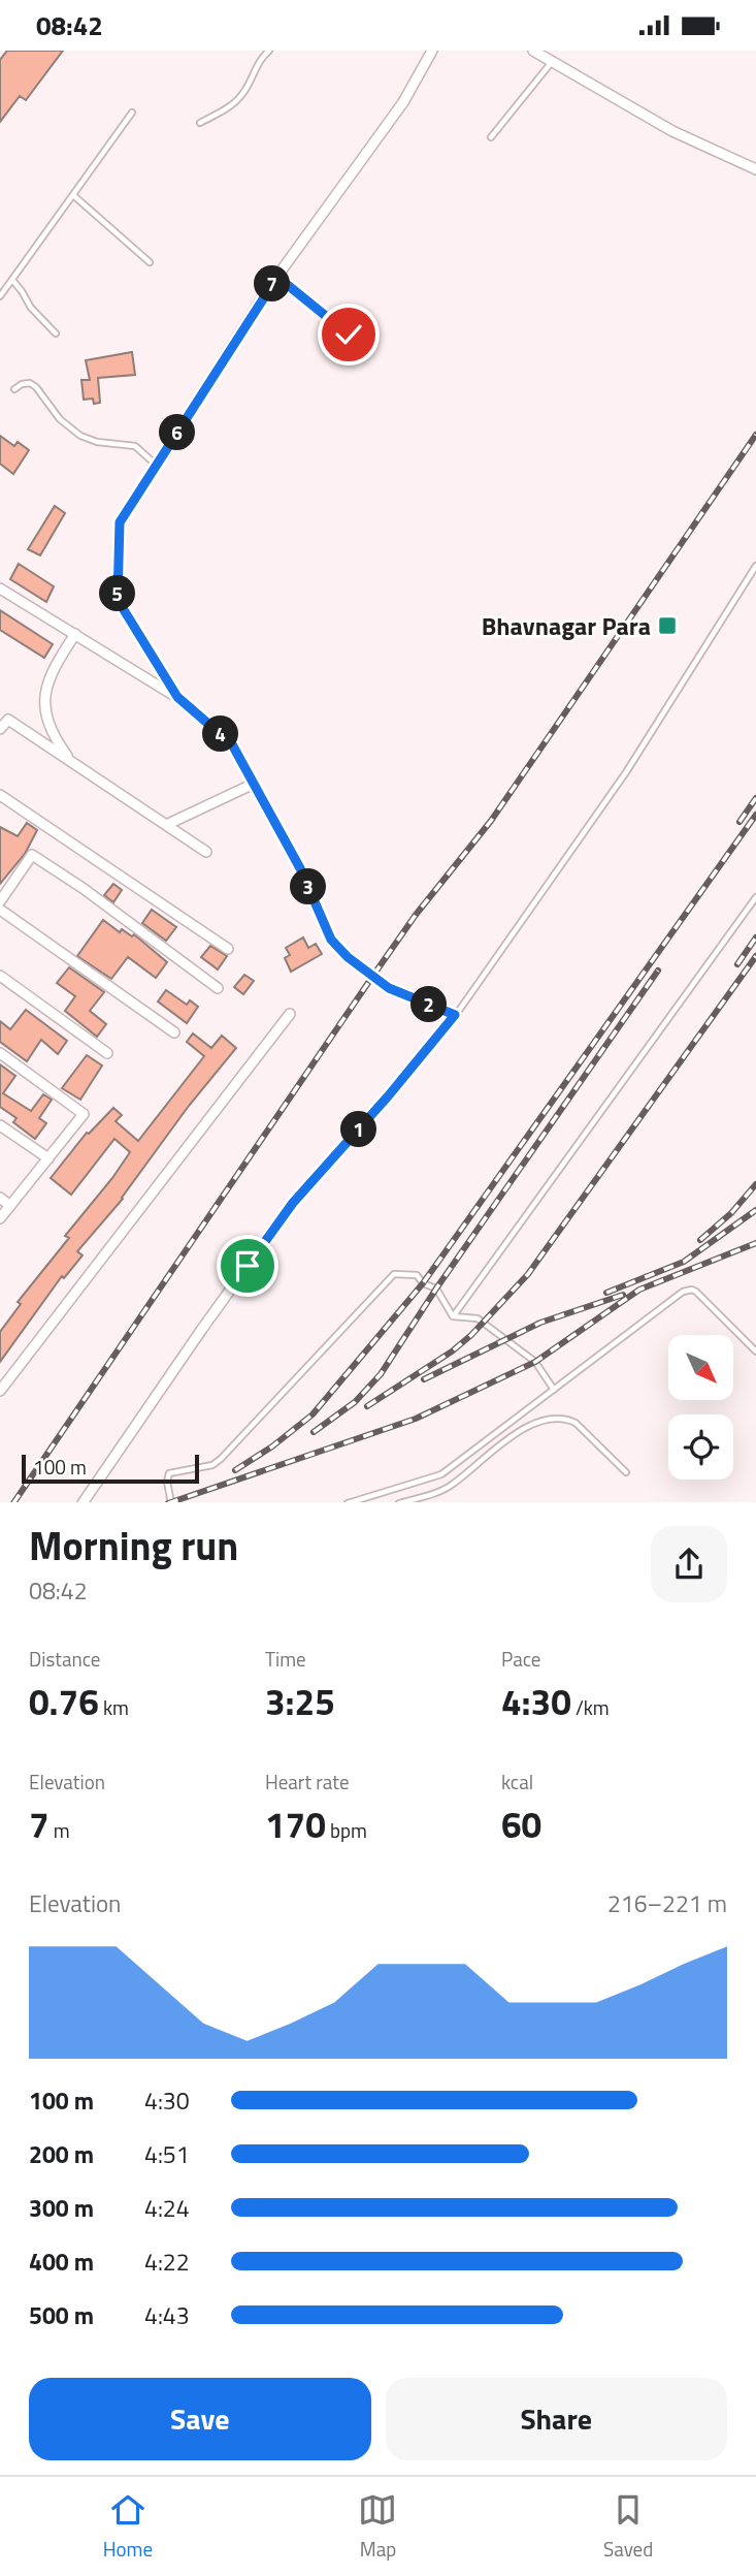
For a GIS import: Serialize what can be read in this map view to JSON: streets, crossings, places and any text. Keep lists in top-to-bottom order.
{
  "places": {
    "transit": ["Bhavnagar Para"]
  },
  "scale_bar": "100 m",
  "north": "bottom right",
  "page": {
    "status": "08:42",
    "pins": [
      "7",
      "6",
      "5",
      "4",
      "3",
      "2",
      "1"
    ],
    "scale": "100 m",
    "heading": ["Morning run", "08:42"],
    "stats": [
      ["Distance", "0.76 km"],
      ["Time", "3:25"],
      ["Pace", "4:30 /km"],
      ["Elevation", "7 m"],
      ["Heart rate", "170 bpm"],
      ["kcal", "60"]
    ],
    "chart": ["Elevation", "216–221 m"],
    "list": [
      {
        "name": "100 m",
        "note": "4:30"
      },
      {
        "name": "200 m",
        "note": "4:51"
      },
      {
        "name": "300 m",
        "note": "4:24"
      },
      {
        "name": "400 m",
        "note": "4:22"
      },
      {
        "name": "500 m",
        "note": "4:43"
      }
    ],
    "buttons": ["Save", "Share"],
    "tabs": ["Home", "Map", "Saved"]
  }
}
